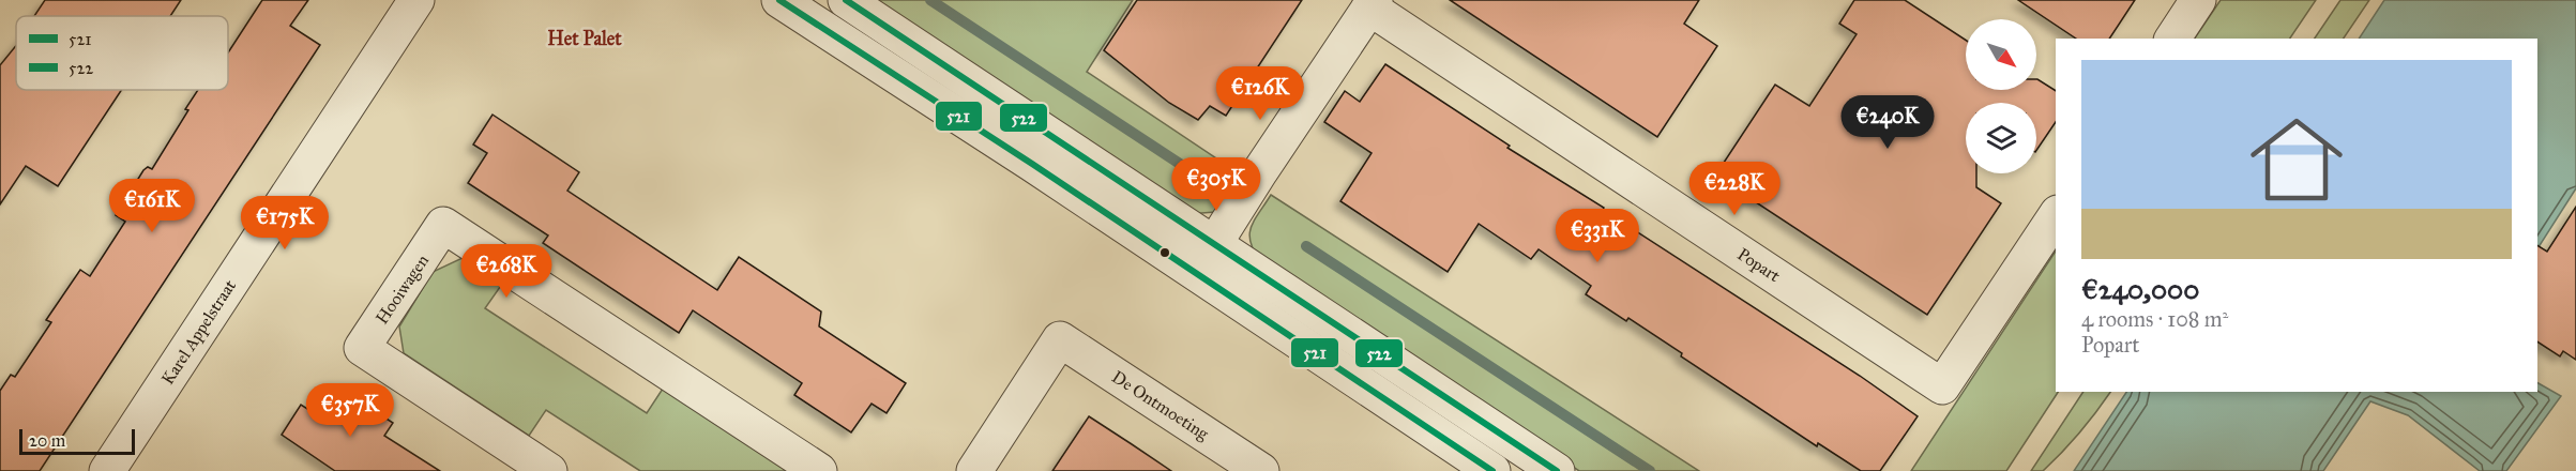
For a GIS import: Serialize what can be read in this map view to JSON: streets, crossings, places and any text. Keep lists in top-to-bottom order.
{
  "streets": {
    "street": [
      "Popart",
      "Hooiwagen",
      "Karel Appelstraat",
      "De Ontmoeting"
    ]
  },
  "districts": ["Het Palet"],
  "lines": ["transit line 521", "transit line 522"],
  "legend": ["521", "522"],
  "scale_bar": "20 m",
  "north": "bottom right",
  "page": {
    "list": [
      {
        "name": "€240,000",
        "note": "4 rooms · 108 m² · Popart"
      }
    ],
    "price": [
      "€126K",
      "€240K",
      "€305K",
      "€228K",
      "€161K",
      "€175K",
      "€331K",
      "€268K",
      "€357K"
    ],
    "scale": "20 m"
  }
}
